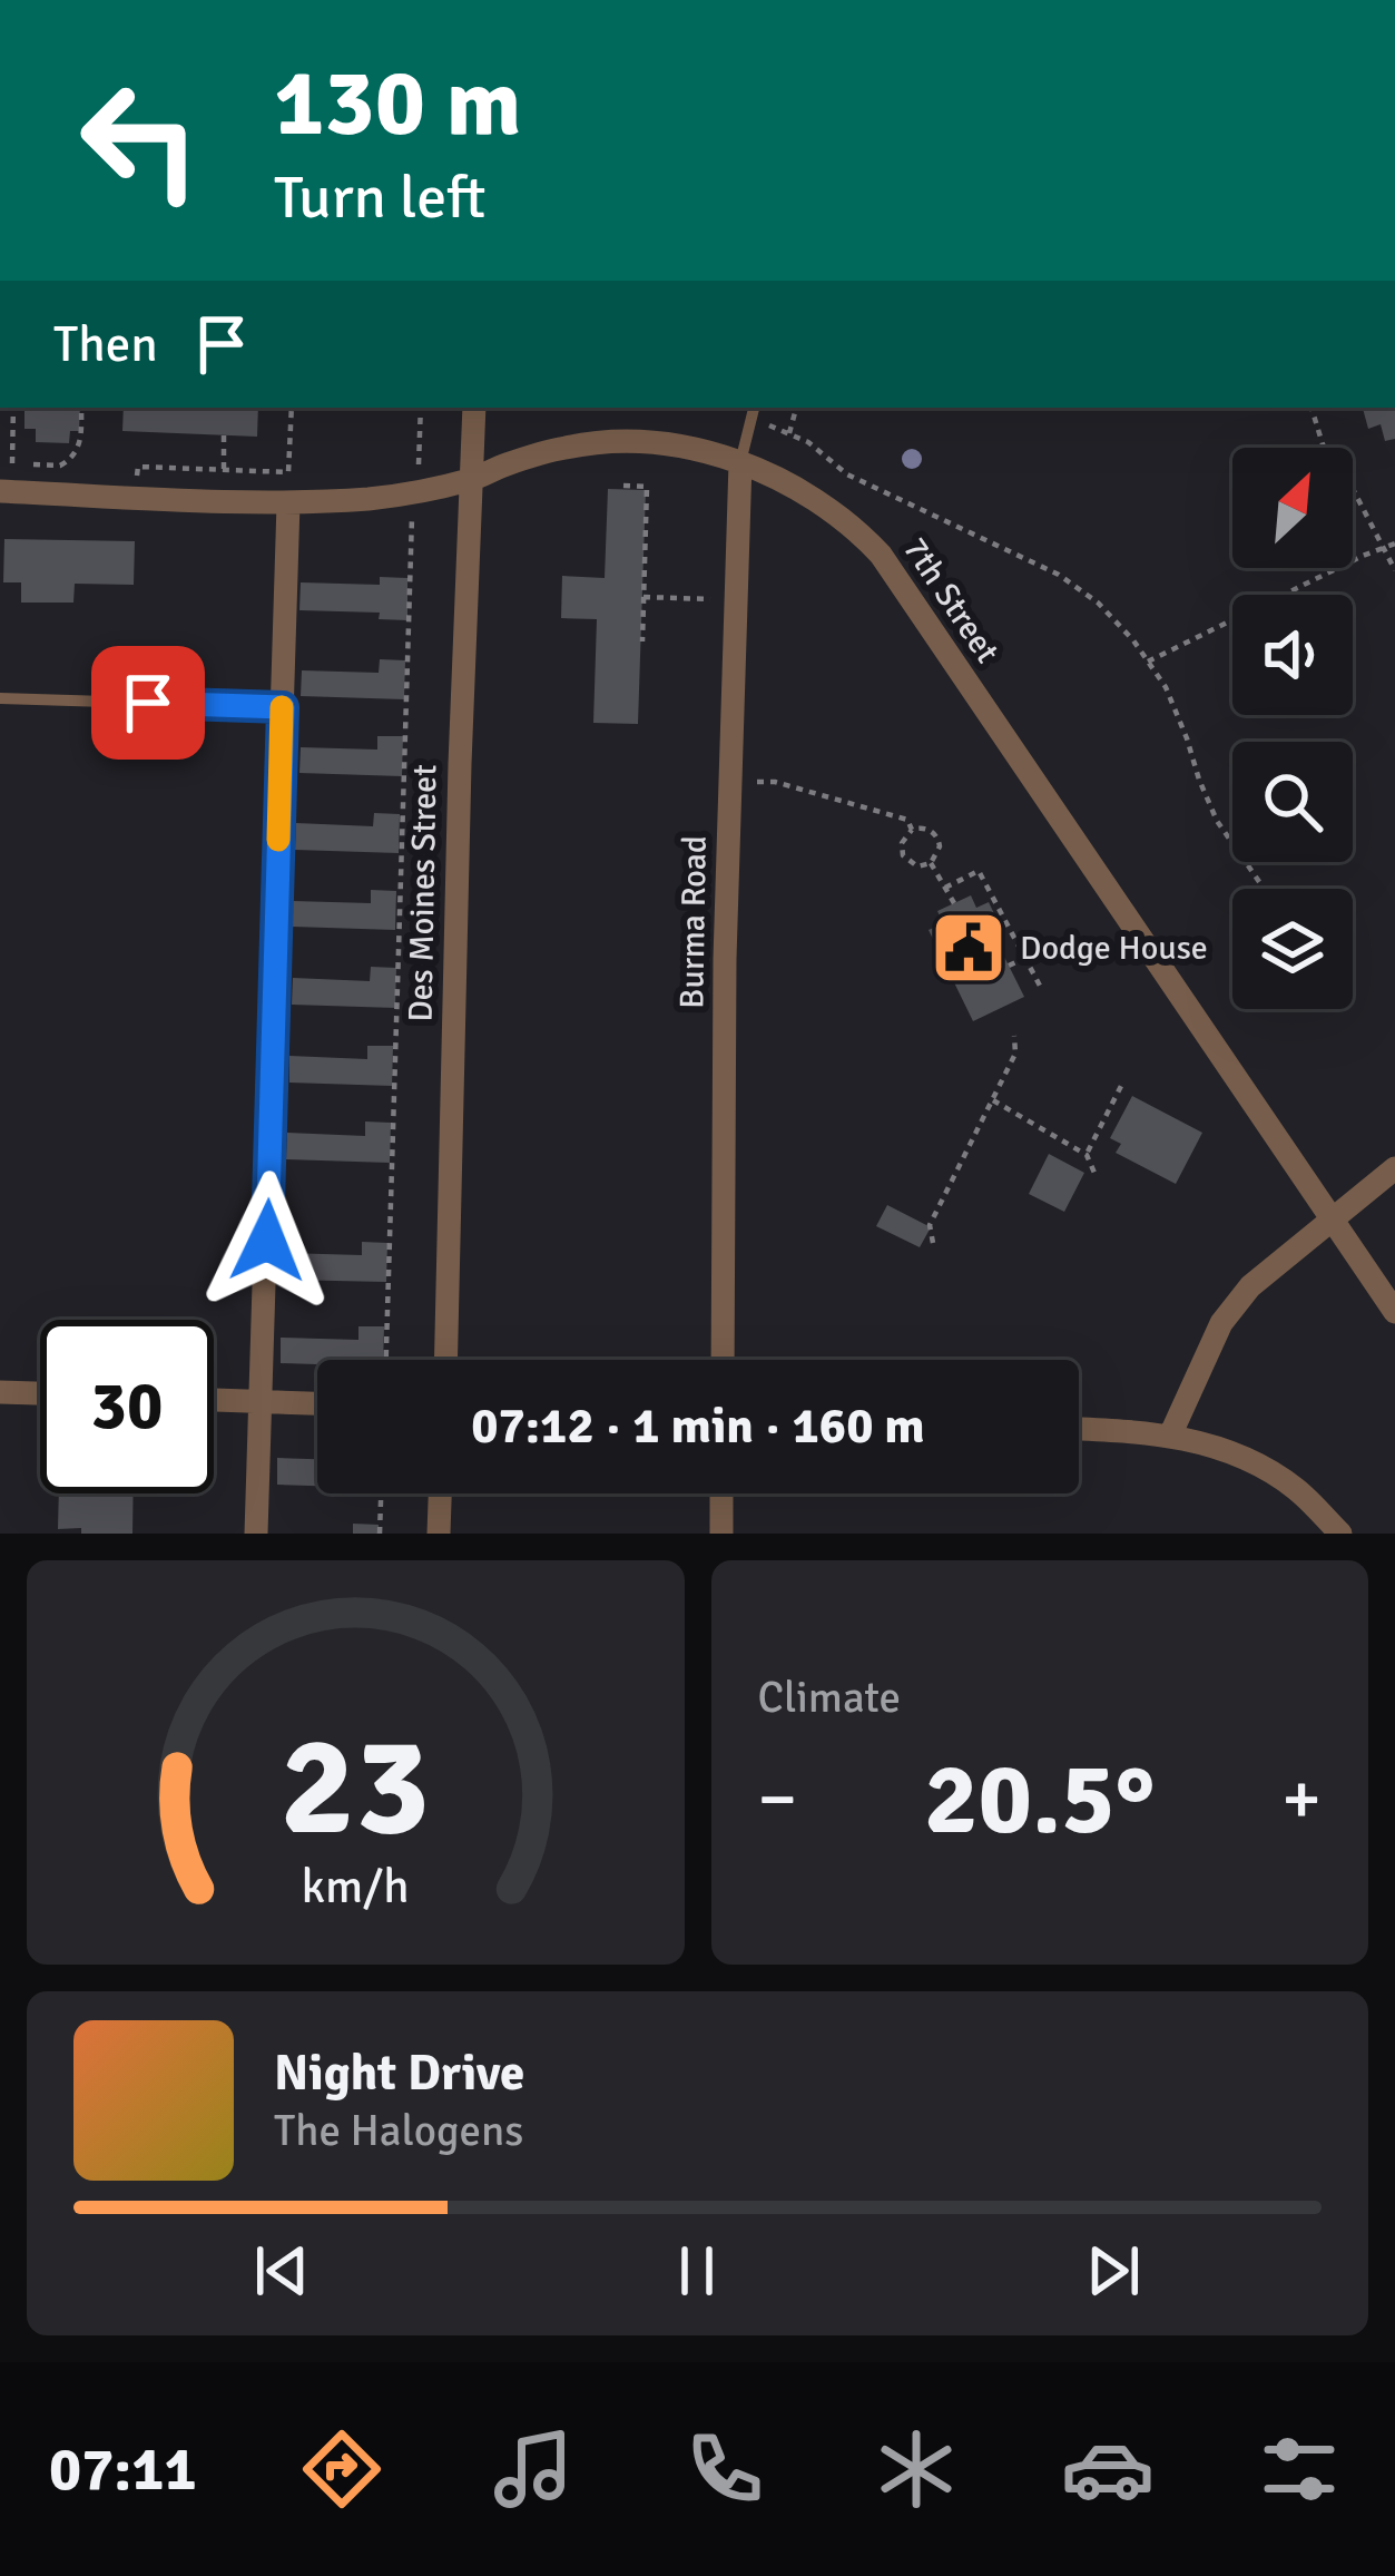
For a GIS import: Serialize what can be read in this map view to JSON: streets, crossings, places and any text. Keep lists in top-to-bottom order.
{
  "streets": {
    "street": ["7th Street", "Des Moines Street", "Burma Road"]
  },
  "crossings": [
    ["7th Street", "Des Moines Street"],
    ["7th Street", "Burma Road"]
  ],
  "places": {
    "public building": ["Dodge House"]
  },
  "north": "top right",
  "page": {
    "turn": ["130 m", "Turn left"],
    "then": "Then",
    "limit": "30",
    "trip": "07:12 · 1 min · 160 m",
    "tile": "Climate",
    "heat": ["−", "20.5°", "+"],
    "song": ["Night Drive", "The Halogens"],
    "tabs": "07:11",
    "gauge": ["23", "km/h"]
  }
}
